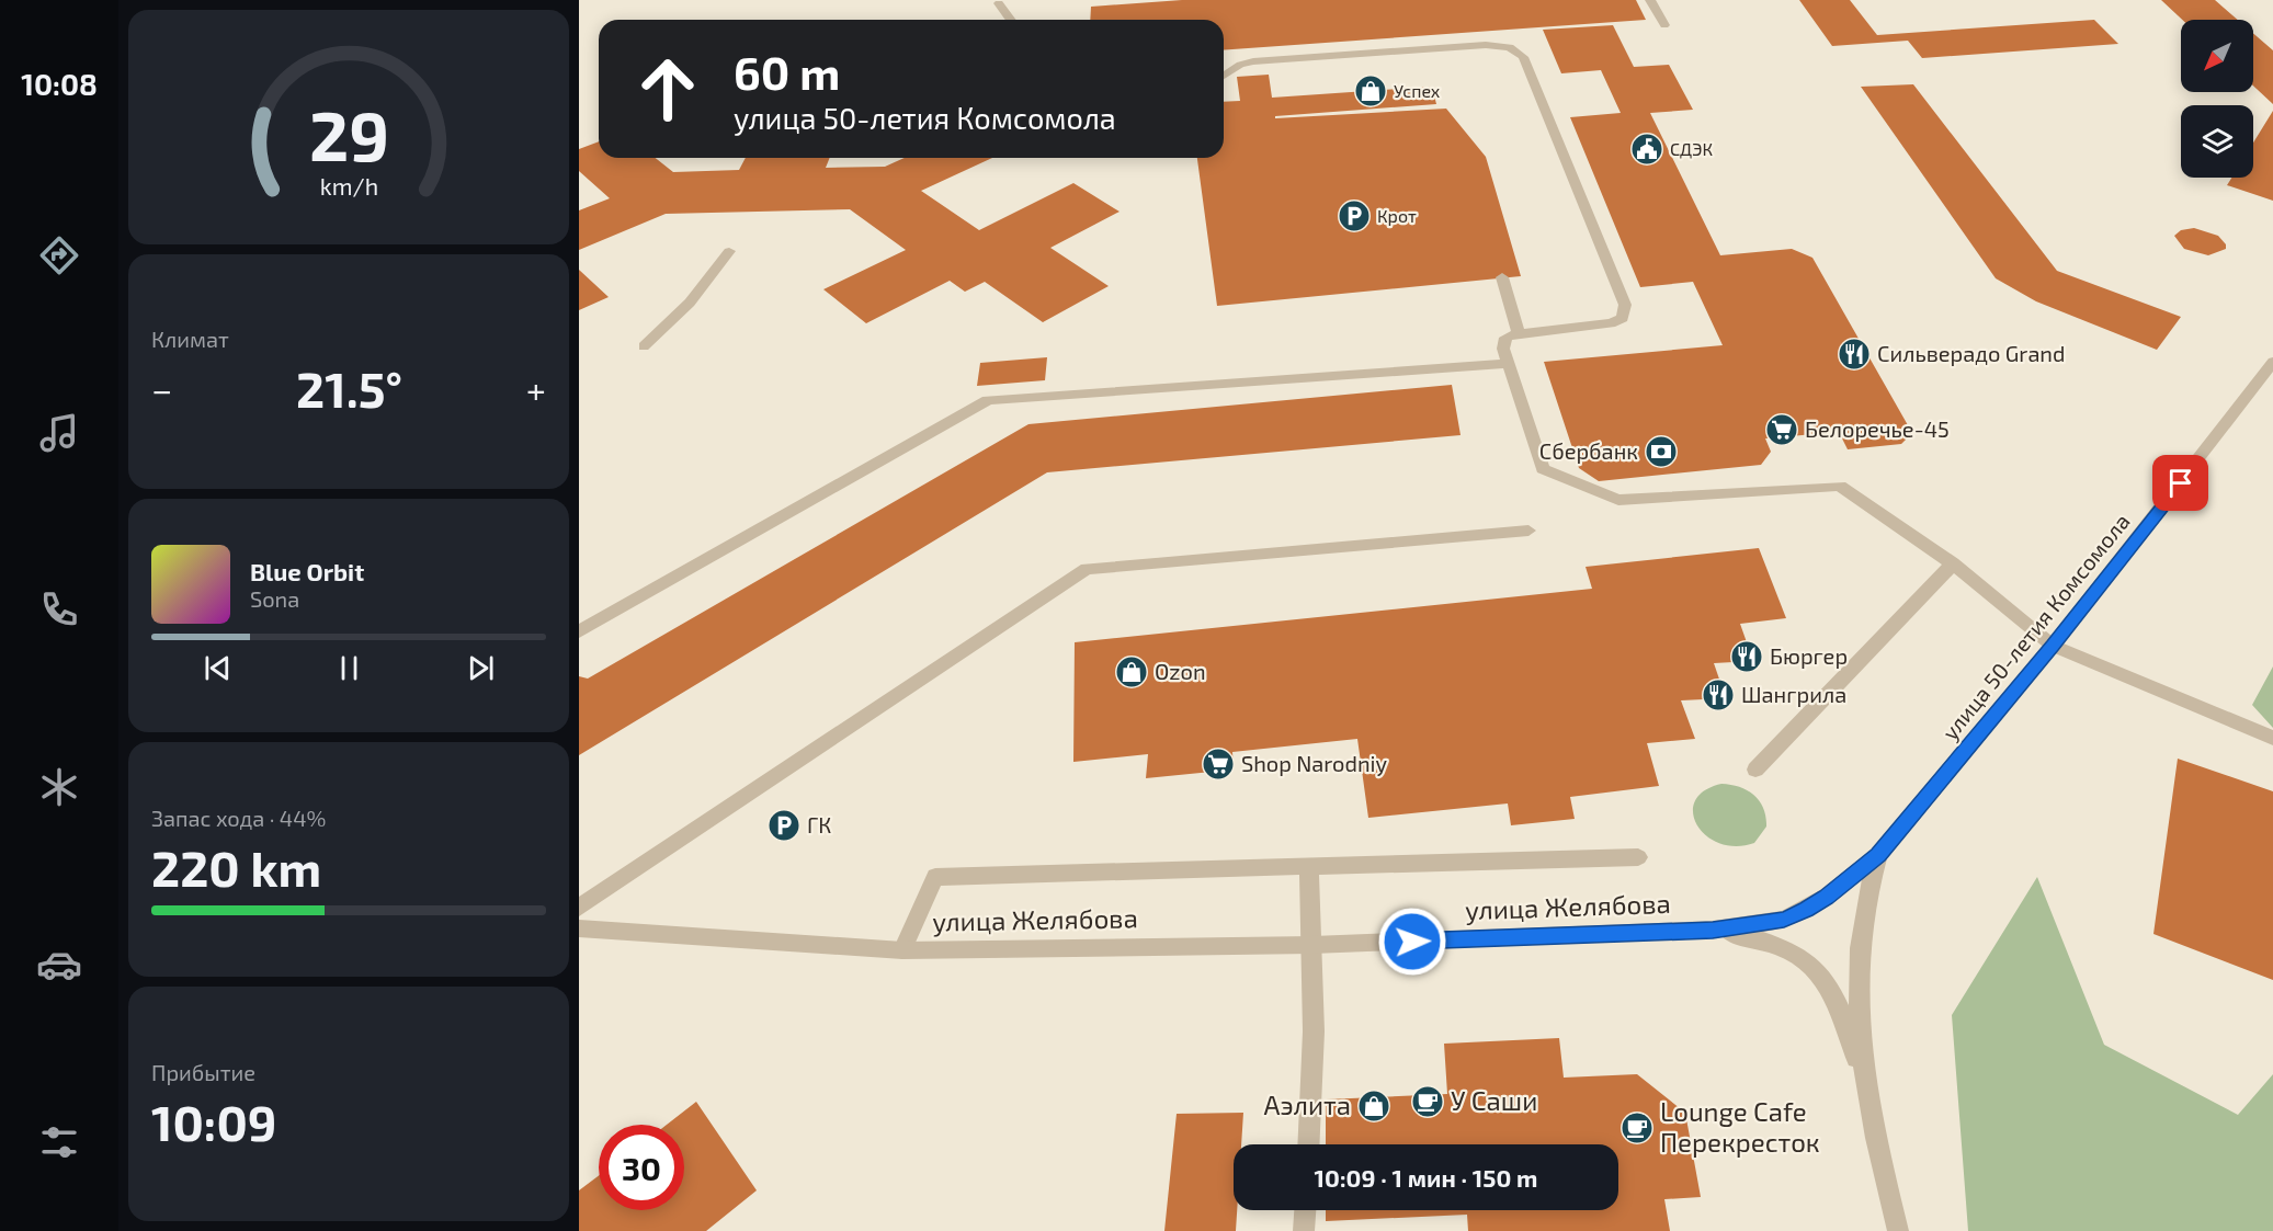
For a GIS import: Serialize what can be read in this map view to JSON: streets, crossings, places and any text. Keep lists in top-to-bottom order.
{
  "streets": {
    "street": ["улица 50-летия Комсомола", "улица Желябова"]
  },
  "crossings": [
    ["улица 50-летия Комсомола", "улица Желябова"]
  ],
  "places": {
    "shop": ["Успех", "Ozon", "Аэлита"],
    "public building": ["СДЭК"],
    "parking": ["Крот", "ГК"],
    "restaurant": ["Сильверадо Grand", "Бюргер", "Шангрила"],
    "supermarket": ["Белоречье-45", "Shop Narodniy"],
    "bank": ["Сбербанк"],
    "cafe": ["У Саши", "Lounge Cafe Перекресток"]
  },
  "north": "bottom left",
  "page": {
    "tabs": "10:08",
    "turn": ["60 m", "улица 50-летия Комсомола"],
    "tile": [
      "Климат",
      ["Запас хода · 44%", "220 km"],
      ["Прибытие", "10:09"]
    ],
    "heat": ["−", "21.5°", "+"],
    "song": ["Blue Orbit", "Sona"],
    "limit": "30",
    "trip": "10:09 · 1 мин · 150 m",
    "gauge": ["29", "km/h"]
  }
}
